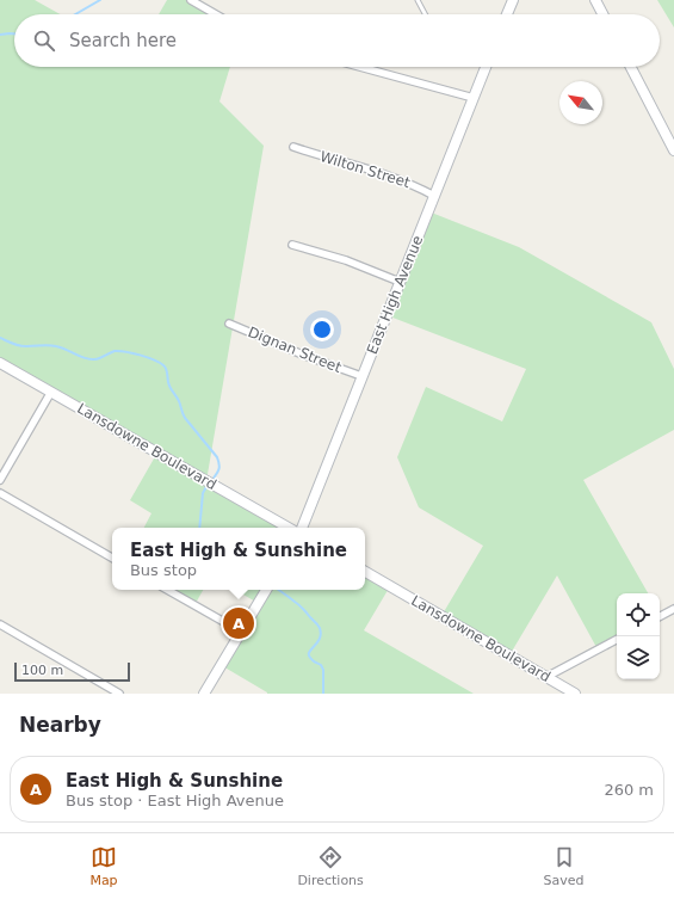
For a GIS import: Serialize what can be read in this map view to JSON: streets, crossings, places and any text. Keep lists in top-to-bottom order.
{
  "streets": {
    "street": [
      "Wilton Street",
      "East High Avenue",
      "Dignan Street",
      "Lansdowne Boulevard"
    ]
  },
  "crossings": [
    ["Wilton Street", "East High Avenue"],
    ["East High Avenue", "Dignan Street"]
  ],
  "scale_bar": "100 m",
  "north": "top left",
  "page": {
    "search": "Search here",
    "popup": ["East High & Sunshine", "Bus stop"],
    "pins": "A",
    "scale": "100 m",
    "heading": "Nearby",
    "list": [
      {
        "mark": "A",
        "name": "East High & Sunshine",
        "note": "Bus stop · East High Avenue",
        "value": "260 m"
      }
    ],
    "nav": ["Map", "Directions", "Saved"]
  }
}
